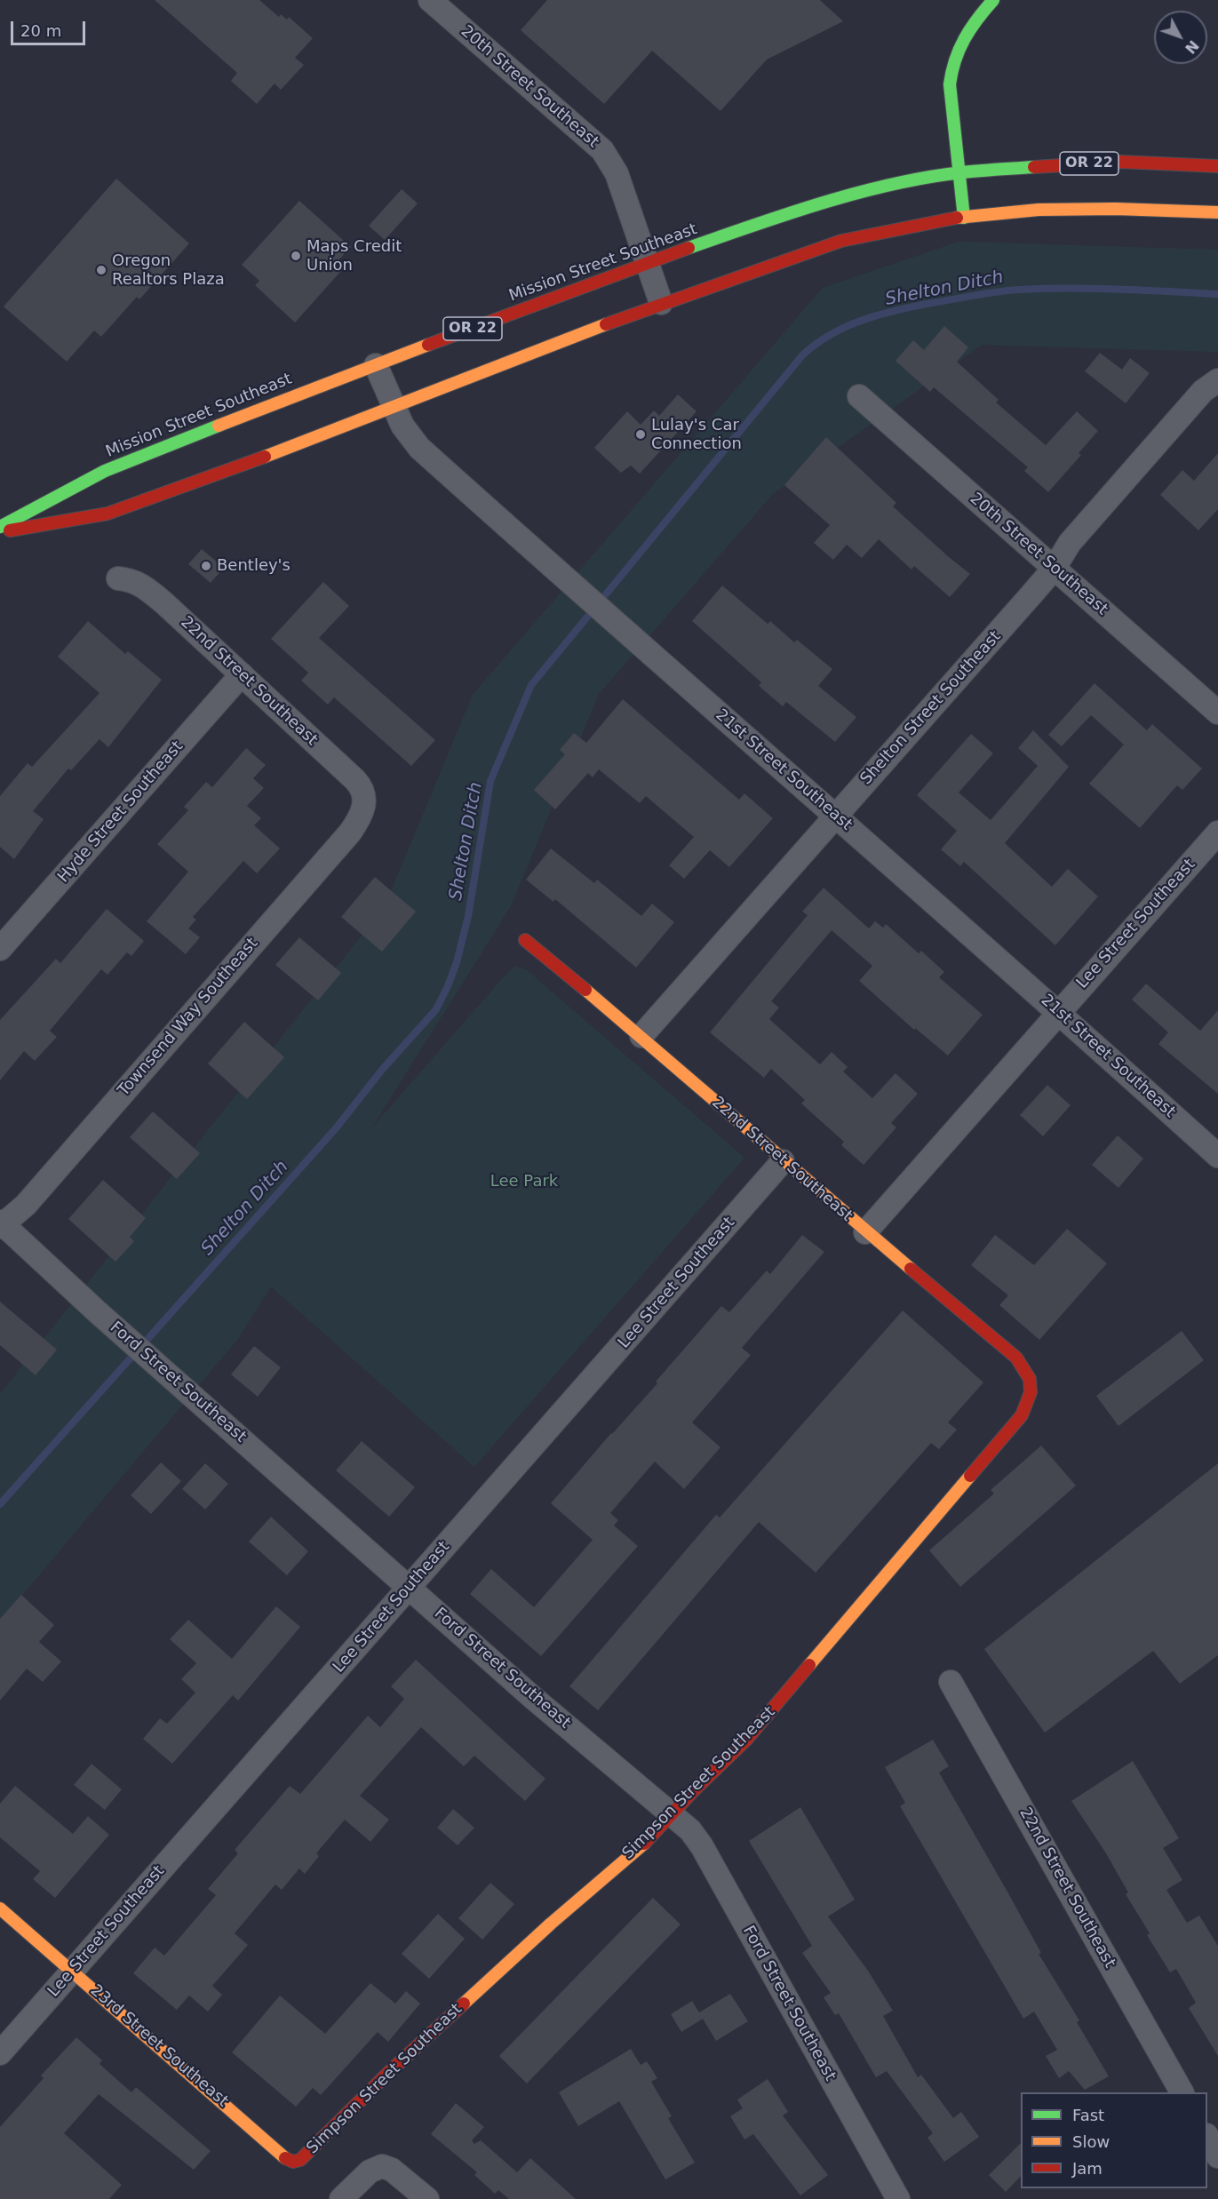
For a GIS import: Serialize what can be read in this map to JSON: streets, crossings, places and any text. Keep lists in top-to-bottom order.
{
  "streets": {
    "main road": [
      "OR 22",
      "Mission Street Southeast",
      "22nd Street Southeast",
      "Simpson Street Southeast",
      "23rd Street Southeast"
    ],
    "street": [
      "20th Street Southeast",
      "Shelton Street Southeast",
      "21st Street Southeast",
      "Hyde Street Southeast",
      "Lee Street Southeast",
      "Townsend Way Southeast",
      "Ford Street Southeast"
    ]
  },
  "crossings": [
    ["20th Street Southeast", "OR 22"],
    ["20th Street Southeast", "Mission Street Southeast"],
    ["20th Street Southeast", "Shelton Street Southeast"],
    ["OR 22", "21st Street Southeast"],
    ["Mission Street Southeast", "21st Street Southeast"],
    ["22nd Street Southeast", "Shelton Street Southeast"],
    ["22nd Street Southeast", "Hyde Street Southeast"],
    ["22nd Street Southeast", "Lee Street Southeast"],
    ["22nd Street Southeast", "Townsend Way Southeast"],
    ["22nd Street Southeast", "Simpson Street Southeast"],
    ["Shelton Street Southeast", "21st Street Southeast"],
    ["21st Street Southeast", "Lee Street Southeast"],
    ["Lee Street Southeast", "Ford Street Southeast"],
    ["Lee Street Southeast", "23rd Street Southeast"],
    ["Townsend Way Southeast", "Ford Street Southeast"],
    ["Ford Street Southeast", "Simpson Street Southeast"],
    ["Simpson Street Southeast", "23rd Street Southeast"]
  ],
  "water": ["Shelton Ditch"],
  "parks": ["Lee Park"],
  "places": [
    "Maps Credit Union",
    "Oregon Realtors Plaza",
    "Lulay's Car Connection",
    "Bentley's"
  ],
  "legend": ["Fast", "Slow", "Jam"],
  "scale_bar": "20 m",
  "north": "bottom right"
}
